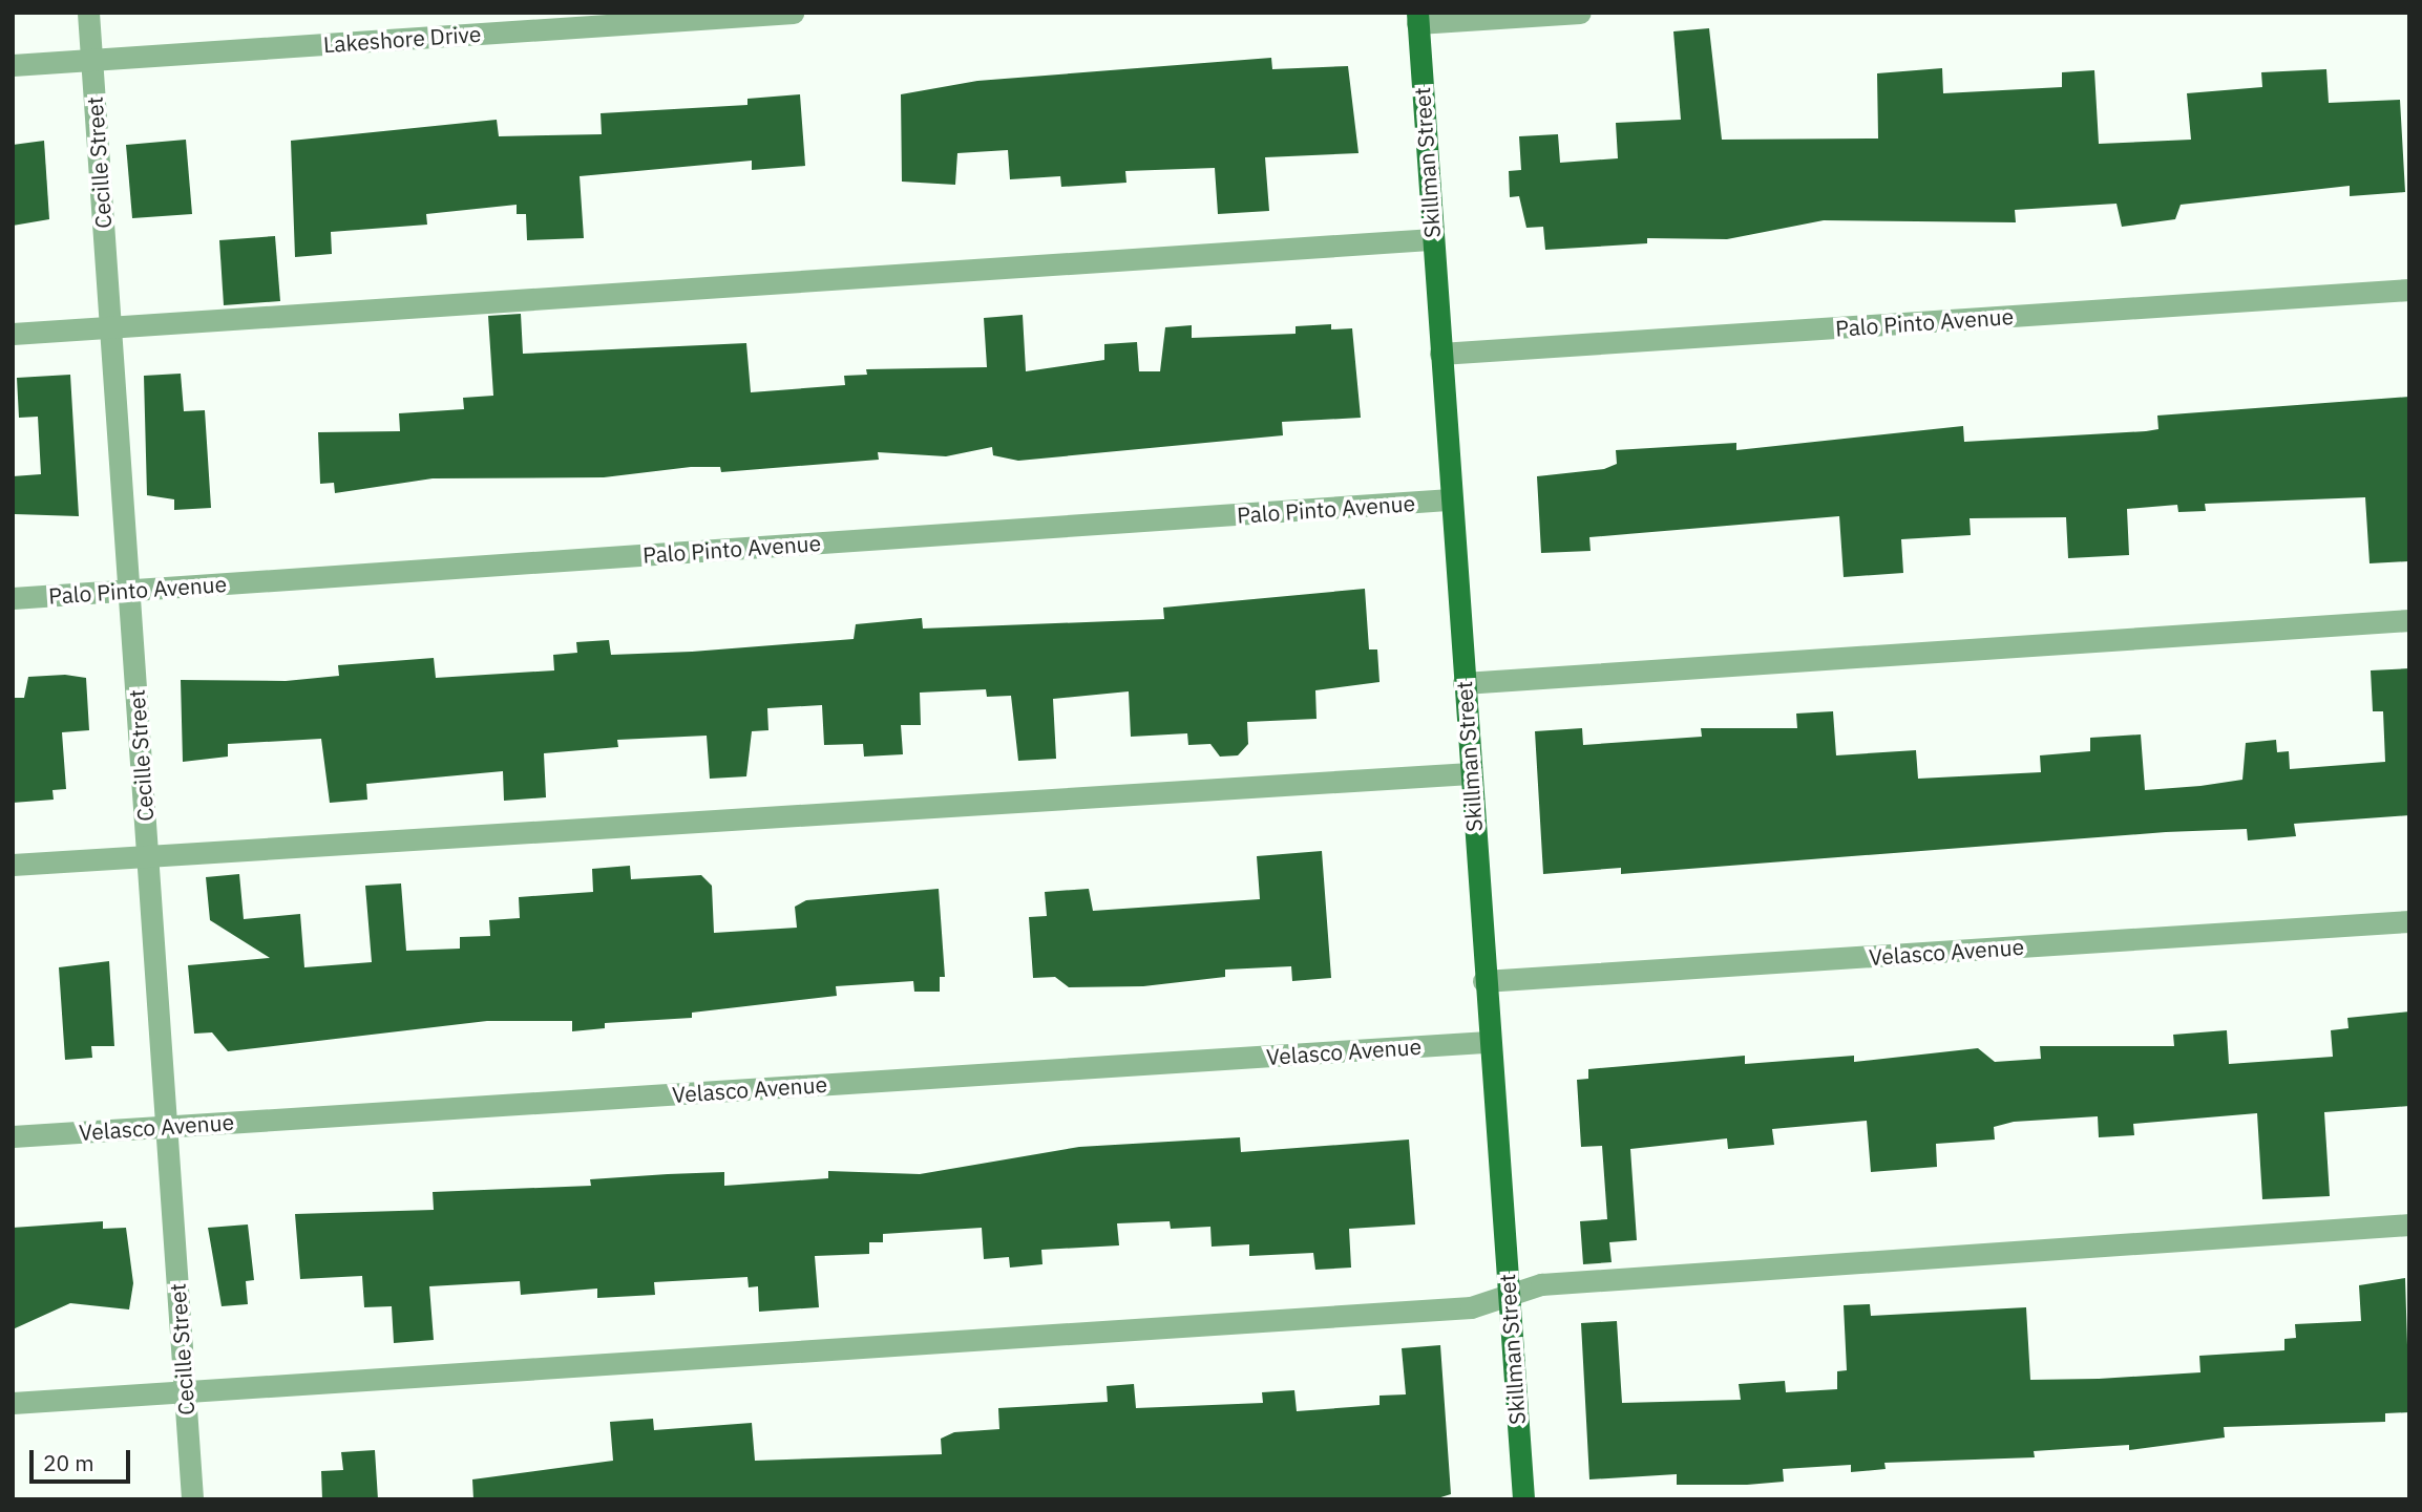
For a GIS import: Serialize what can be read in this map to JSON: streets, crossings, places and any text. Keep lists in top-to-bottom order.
{
  "streets": {
    "main road": ["Skillman Street"],
    "street": [
      "Lakeshore Drive",
      "Cecille Street",
      "Palo Pinto Avenue",
      "Velasco Avenue"
    ]
  },
  "crossings": [
    ["Lakeshore Drive", "Cecille Street"],
    ["Cecille Street", "Palo Pinto Avenue"],
    ["Cecille Street", "Velasco Avenue"],
    ["Skillman Street", "Palo Pinto Avenue"],
    ["Skillman Street", "Velasco Avenue"]
  ],
  "scale_bar": "20 m"
}
